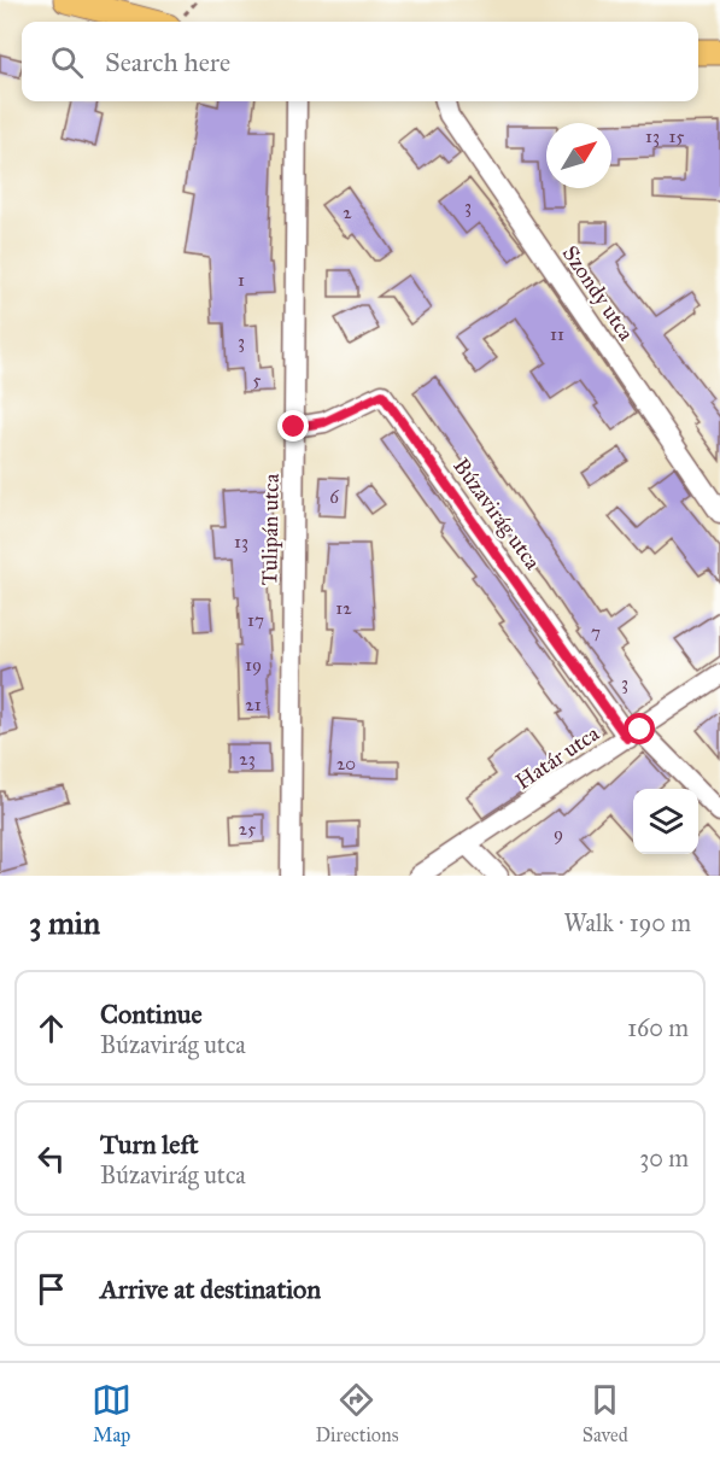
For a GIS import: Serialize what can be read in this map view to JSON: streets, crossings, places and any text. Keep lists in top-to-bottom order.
{
  "streets": {
    "street": [
      "Szondy utca",
      "Búzavirág utca",
      "Tulipán utca",
      "Határ utca"
    ]
  },
  "crossings": [
    ["Búzavirág utca", "Tulipán utca"],
    ["Búzavirág utca", "Határ utca"]
  ],
  "house_numbers": [
    "13",
    "15",
    "3",
    "2",
    "1",
    "11",
    "3",
    "5",
    "6",
    "13",
    "12",
    "17",
    "7",
    "19",
    "3",
    "21",
    "23",
    "20",
    "25",
    "9"
  ],
  "north": "top right",
  "page": {
    "search": "Search here",
    "heading": ["3 min", "Walk · 190 m"],
    "list": [
      ["Continue", "Búzavirág utca", "160 m"],
      ["Turn left", "Búzavirág utca", "30 m"],
      "Arrive at destination"
    ],
    "nav": ["Map", "Directions", "Saved"]
  }
}
